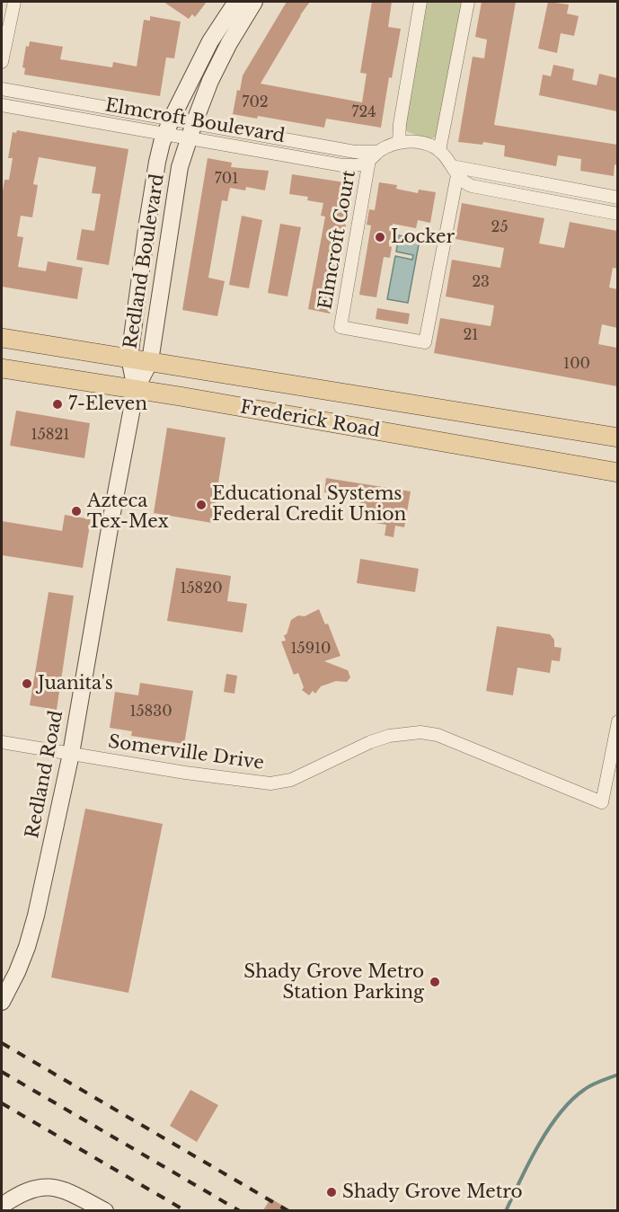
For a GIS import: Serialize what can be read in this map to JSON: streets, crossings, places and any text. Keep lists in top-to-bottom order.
{
  "streets": {
    "main road": ["Redland Boulevard", "Frederick Road", "Redland Road"],
    "street": ["Elmcroft Boulevard", "Elmcroft Court", "Somerville Drive"]
  },
  "crossings": [
    ["Elmcroft Boulevard", "Elmcroft Court"],
    ["Elmcroft Boulevard", "Redland Boulevard"],
    ["Redland Boulevard", "Frederick Road"],
    ["Redland Boulevard", "Redland Road"],
    ["Frederick Road", "Redland Road"],
    ["Somerville Drive", "Redland Road"]
  ],
  "places": [
    "Locker",
    "7-Eleven",
    "Educational Systems Federal Credit Union",
    "Azteca Tex-Mex",
    "Juanita's",
    "Shady Grove Metro Station Parking",
    "Shady Grove Metro"
  ],
  "house_numbers": [
    "702",
    "724",
    "701",
    "25",
    "23",
    "21",
    "100",
    "15821",
    "15820",
    "15910",
    "15830"
  ]
}
